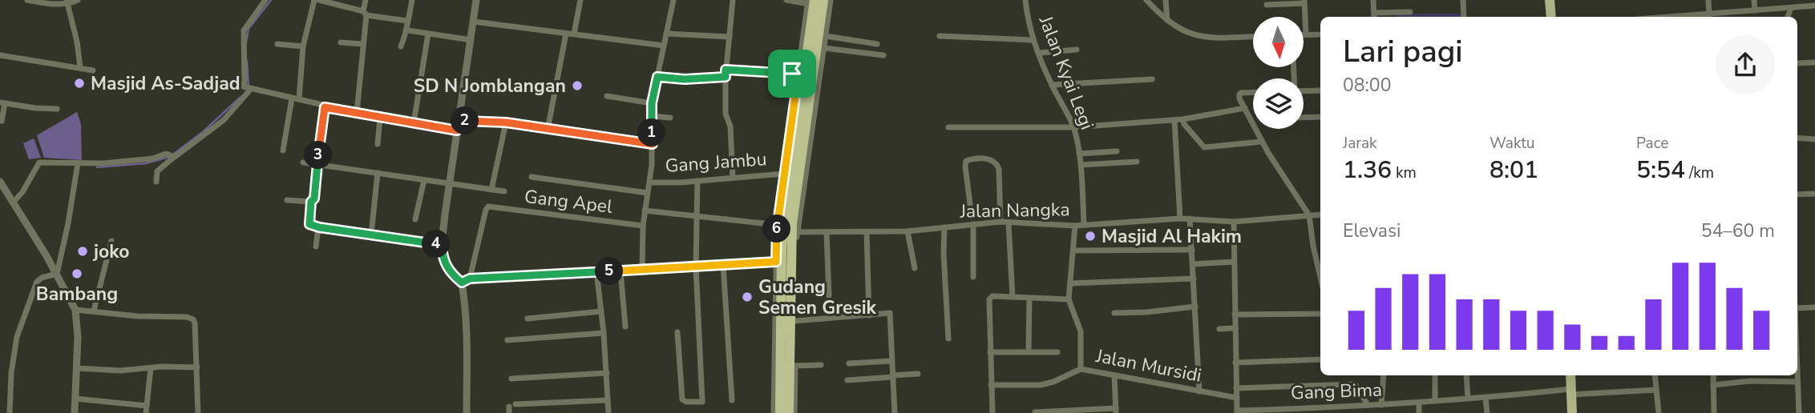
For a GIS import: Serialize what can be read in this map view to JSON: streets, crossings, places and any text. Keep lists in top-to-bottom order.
{
  "streets": {
    "street": [
      "Jalan Kyai Legi",
      "Gang Jambu",
      "Gang Apel",
      "Jalan Nangka",
      "Jalan Mursidi",
      "Gang Bima"
    ]
  },
  "crossings": [
    ["Jalan Kyai Legi", "Jalan Nangka"]
  ],
  "places": [
    "Masjid As-Sadjad",
    "SD N Jomblangan",
    "Masjid Al Hakim",
    "joko",
    "Bambang",
    "Gudang Semen Gresik"
  ],
  "north": "bottom",
  "page": {
    "heading": ["Lari pagi", "08:00"],
    "pins": [
      "2",
      "1",
      "3",
      "6",
      "4",
      "5"
    ],
    "stats": [
      ["Jarak", "1.36 km"],
      ["Waktu", "8:01"],
      ["Pace", "5:54 /km"]
    ],
    "chart": ["Elevasi", "54–60 m"]
  }
}
